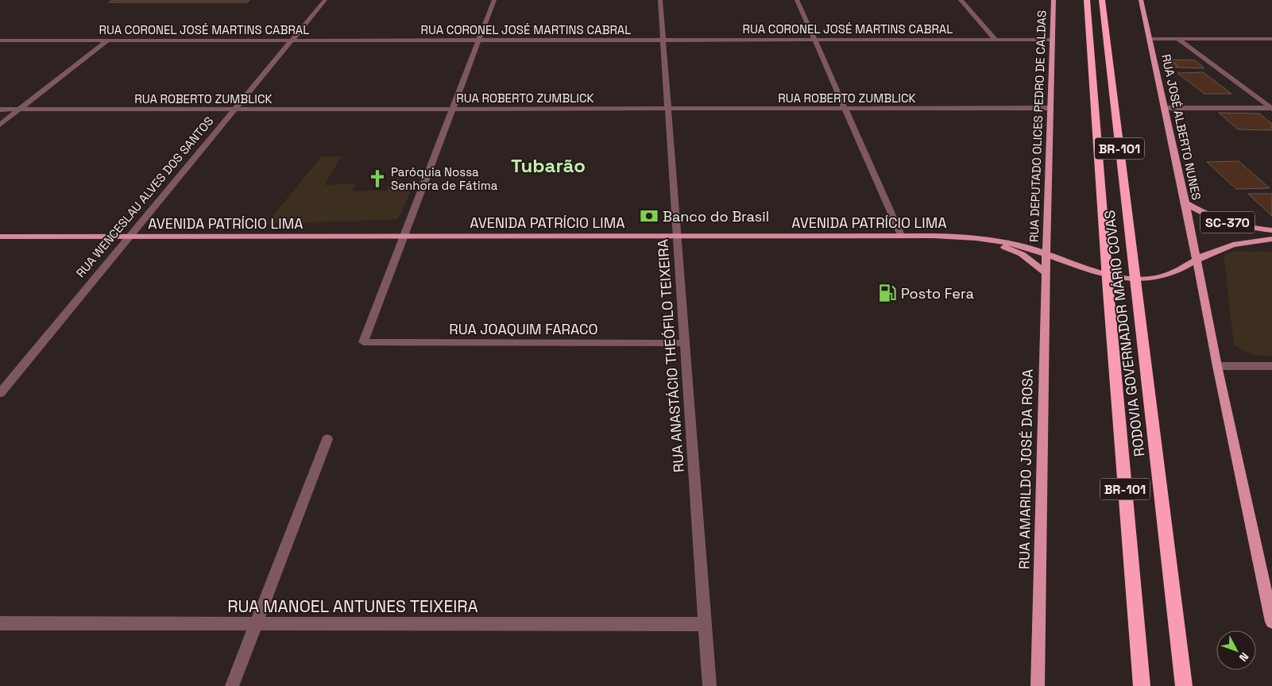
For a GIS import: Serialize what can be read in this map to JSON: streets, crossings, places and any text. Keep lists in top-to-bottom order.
{
  "streets": {
    "highway": ["BR-101", "RODOVIA GOVERNADOR MÁRIO COVAS"],
    "main road": [
      "RUA DEPUTADO OLICES PEDRO DE CALDAS",
      "RUA JOSÉ ALBERTO NUNES",
      "AVENIDA PATRÍCIO LIMA",
      "SC-370",
      "RUA AMARILDO JOSÉ DA ROSA"
    ],
    "street": [
      "RUA CORONEL JOSÉ MARTINS CABRAL",
      "RUA ROBERTO ZUMBLICK",
      "RUA WENCESLAU ALVES DOS SANTOS",
      "RUA JOAQUIM FARACO",
      "RUA ANASTÁCIO THEÓFILO TEIXEIRA",
      "RUA MANOEL ANTUNES TEIXEIRA"
    ]
  },
  "crossings": [
    ["RUA CORONEL JOSÉ MARTINS CABRAL", "RUA DEPUTADO OLICES PEDRO DE CALDAS"],
    ["RUA CORONEL JOSÉ MARTINS CABRAL", "RUA WENCESLAU ALVES DOS SANTOS"],
    ["RUA CORONEL JOSÉ MARTINS CABRAL", "RUA ANASTÁCIO THEÓFILO TEIXEIRA"],
    ["RUA ROBERTO ZUMBLICK", "RUA DEPUTADO OLICES PEDRO DE CALDAS"],
    ["RUA ROBERTO ZUMBLICK", "RUA WENCESLAU ALVES DOS SANTOS"],
    ["RUA ROBERTO ZUMBLICK", "RUA ANASTÁCIO THEÓFILO TEIXEIRA"],
    ["RUA DEPUTADO OLICES PEDRO DE CALDAS", "AVENIDA PATRÍCIO LIMA"],
    ["RUA DEPUTADO OLICES PEDRO DE CALDAS", "RUA AMARILDO JOSÉ DA ROSA"],
    ["RUA JOSÉ ALBERTO NUNES", "AVENIDA PATRÍCIO LIMA"],
    ["RUA JOSÉ ALBERTO NUNES", "SC-370"],
    ["RUA WENCESLAU ALVES DOS SANTOS", "AVENIDA PATRÍCIO LIMA"],
    ["AVENIDA PATRÍCIO LIMA", "RUA JOAQUIM FARACO"],
    ["AVENIDA PATRÍCIO LIMA", "RUA ANASTÁCIO THEÓFILO TEIXEIRA"],
    ["AVENIDA PATRÍCIO LIMA", "RUA AMARILDO JOSÉ DA ROSA"],
    ["RUA JOAQUIM FARACO", "RUA ANASTÁCIO THEÓFILO TEIXEIRA"],
    ["RUA ANASTÁCIO THEÓFILO TEIXEIRA", "RUA MANOEL ANTUNES TEIXEIRA"]
  ],
  "districts": ["Tubarão"],
  "places": {
    "church": ["Paróquia Nossa Senhora de Fátima"],
    "bank": ["Banco do Brasil"],
    "fuel station": ["Posto Fera"]
  },
  "north": "bottom right"
}
